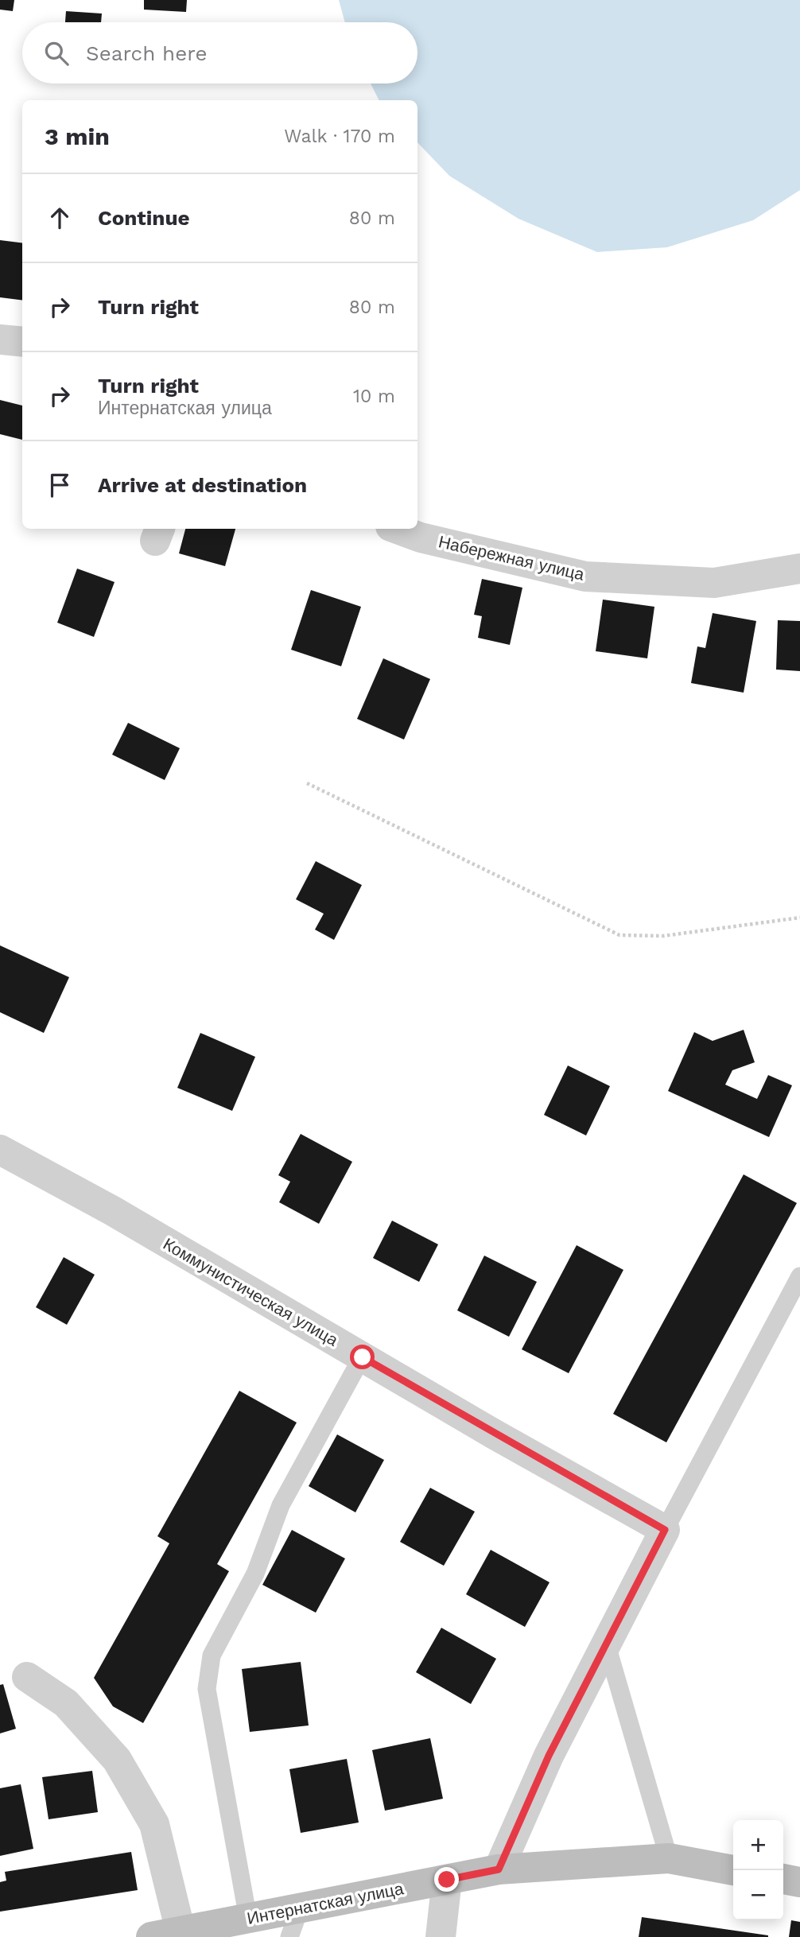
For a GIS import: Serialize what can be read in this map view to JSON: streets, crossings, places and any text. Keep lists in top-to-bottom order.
{
  "streets": {
    "street": ["Набережная улица", "Коммунистическая улица", "Интернатская улица"]
  },
  "page": {
    "search": "Search here",
    "heading": ["3 min", "Walk · 170 m"],
    "list": [
      ["Continue", "80 m"],
      ["Turn right", "80 m"],
      ["Turn right", "Интернатская улица", "10 m"],
      "Arrive at destination"
    ],
    "map_buttons": ["+", "−"]
  }
}
